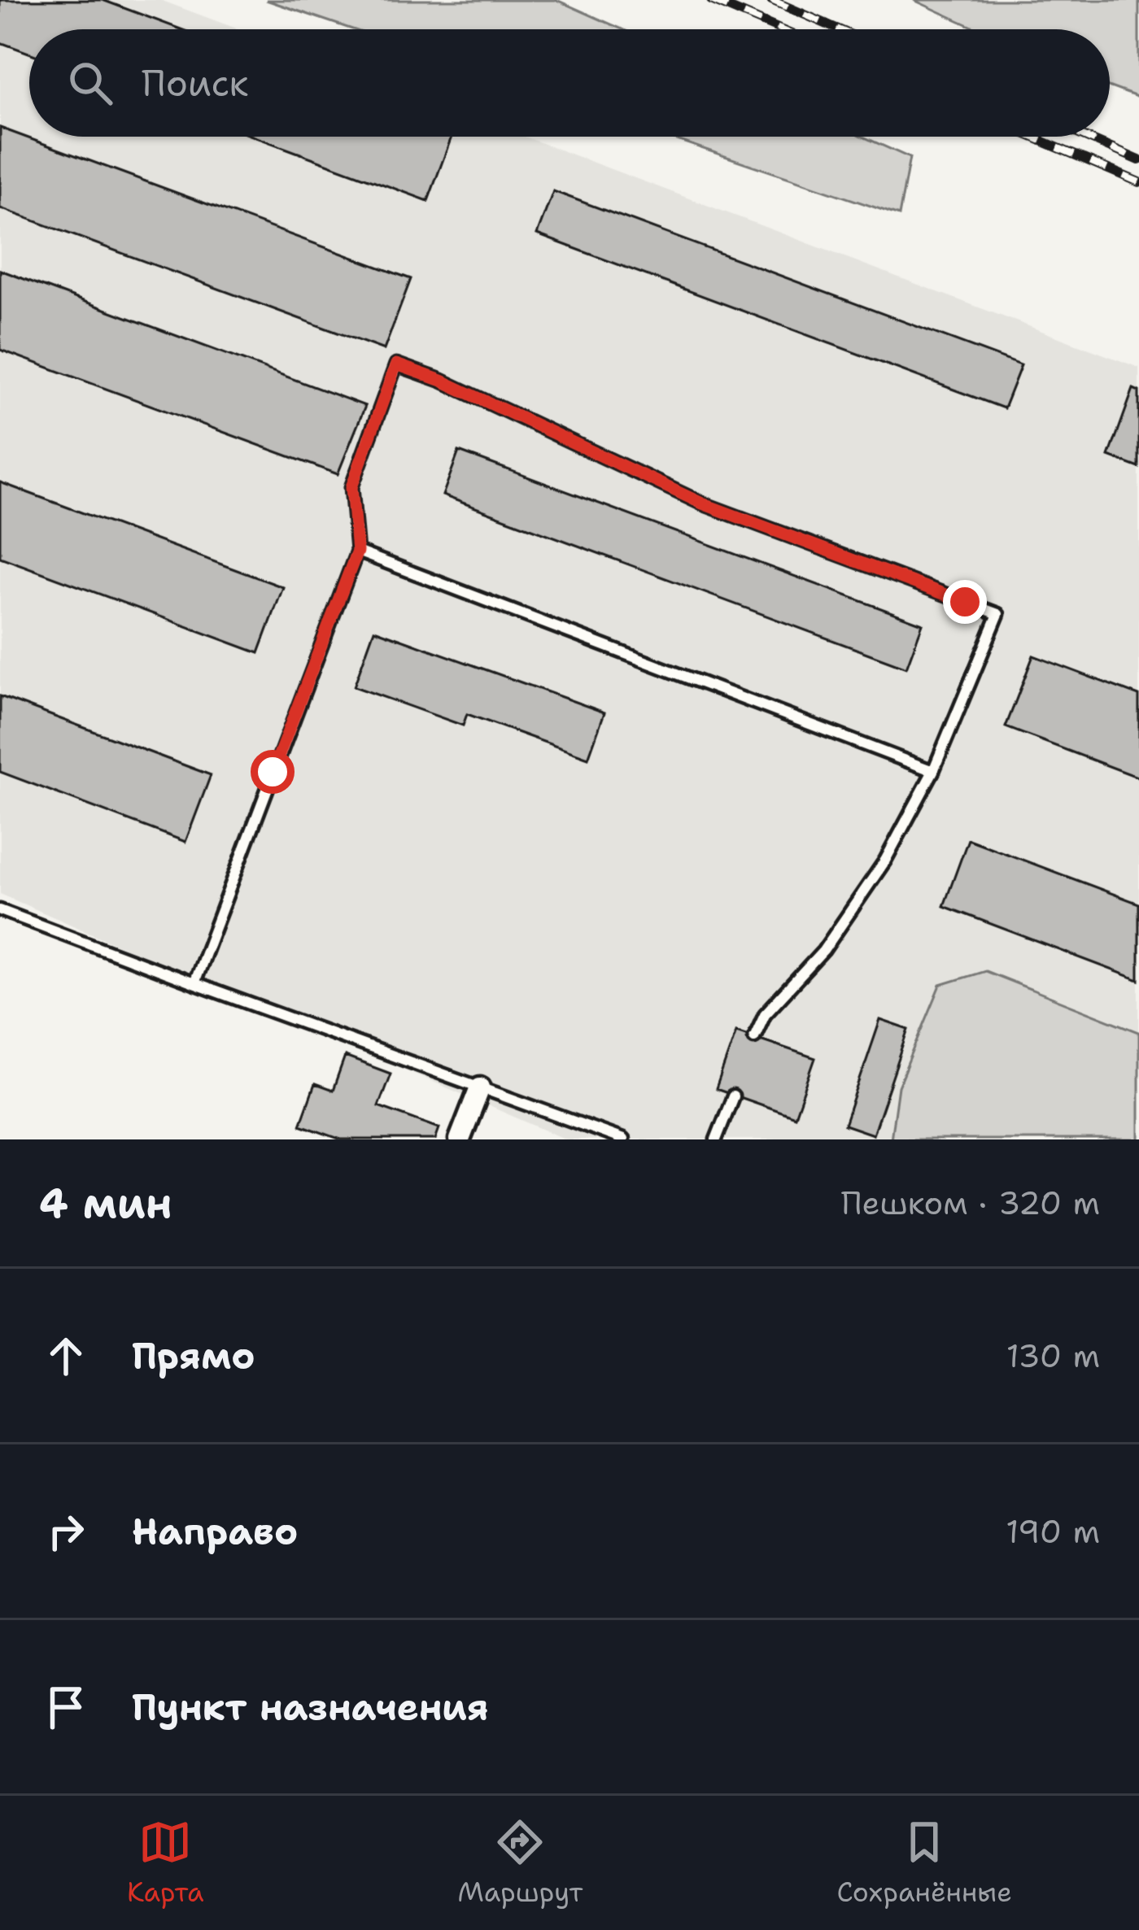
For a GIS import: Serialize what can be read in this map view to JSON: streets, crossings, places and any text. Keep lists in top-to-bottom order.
{
  "page": {
    "search": "Поиск",
    "heading": ["4 мин", "Пешком · 320 m"],
    "list": [
      ["Прямо", "130 m"],
      ["Направо", "190 m"],
      "Пункт назначения"
    ],
    "nav": ["Карта", "Маршрут", "Сохранённые"]
  }
}
